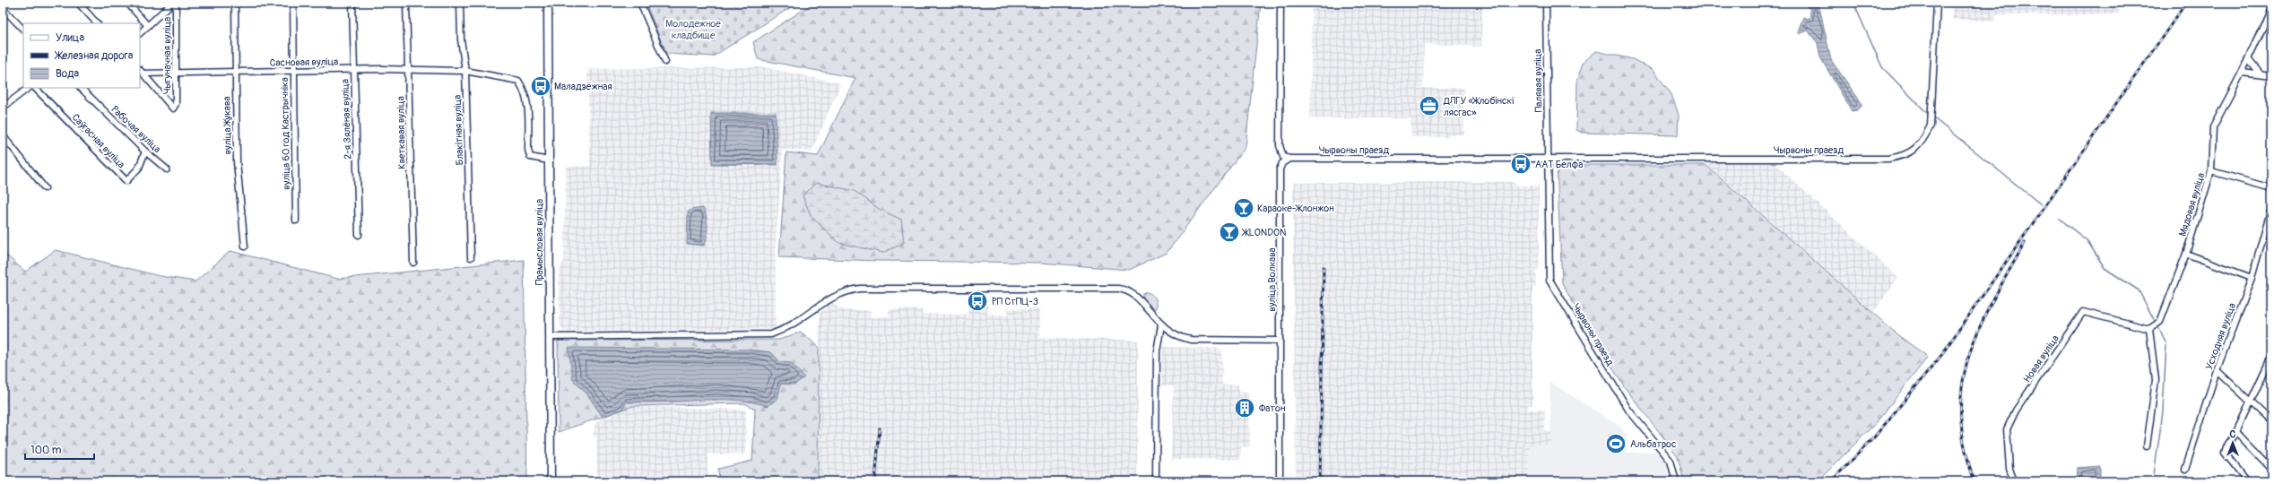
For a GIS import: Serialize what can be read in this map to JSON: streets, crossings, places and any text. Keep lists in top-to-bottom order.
{
  "streets": {
    "main road": ["Прамысловая вуліца"],
    "street": [
      "Чыгуначная вуліца",
      "Сасновая вуліца",
      "Палявая вуліца",
      "2-я Зялёная вуліца",
      "вуліца Жукава",
      "Рабочая вуліца",
      "Блакітная вуліца",
      "Кветкавая вуліца",
      "вуліца 60 год Кастрычніка",
      "Саўгасная вуліца",
      "Чырвоны праезд",
      "Мядовая вуліца",
      "вуліца Волкава",
      "Усходняя вуліца",
      "Новая вуліца"
    ]
  },
  "crossings": [
    ["Чыгуначная вуліца", "Сасновая вуліца"],
    ["Сасновая вуліца", "2-я Зялёная вуліца"],
    ["Сасновая вуліца", "вуліца Жукава"],
    ["Сасновая вуліца", "Блакітная вуліца"],
    ["Сасновая вуліца", "Кветкавая вуліца"],
    ["Сасновая вуліца", "вуліца 60 год Кастрычніка"],
    ["Сасновая вуліца", "Прамысловая вуліца"],
    ["Палявая вуліца", "Чырвоны праезд"],
    ["Рабочая вуліца", "Саўгасная вуліца"],
    ["Чырвоны праезд", "вуліца Волкава"],
    ["Мядовая вуліца", "Новая вуліца"]
  ],
  "parks": ["Молодежное кладбище"],
  "places": {
    "bus stop": ["Маладзёжная", "ААТ Белфа", "РП СтПЦ-3"],
    "office": ["ДЛГУ «Жлобінскі лясгас»"],
    "bar": ["Караоке-Жлонжон", "ЖLONDON"],
    "building": ["Фатон"],
    "sports": ["Альбатрос"]
  },
  "legend": ["Улица", "Железная дорога", "Вода"],
  "scale_bar": "100 m",
  "north": "top"
}
